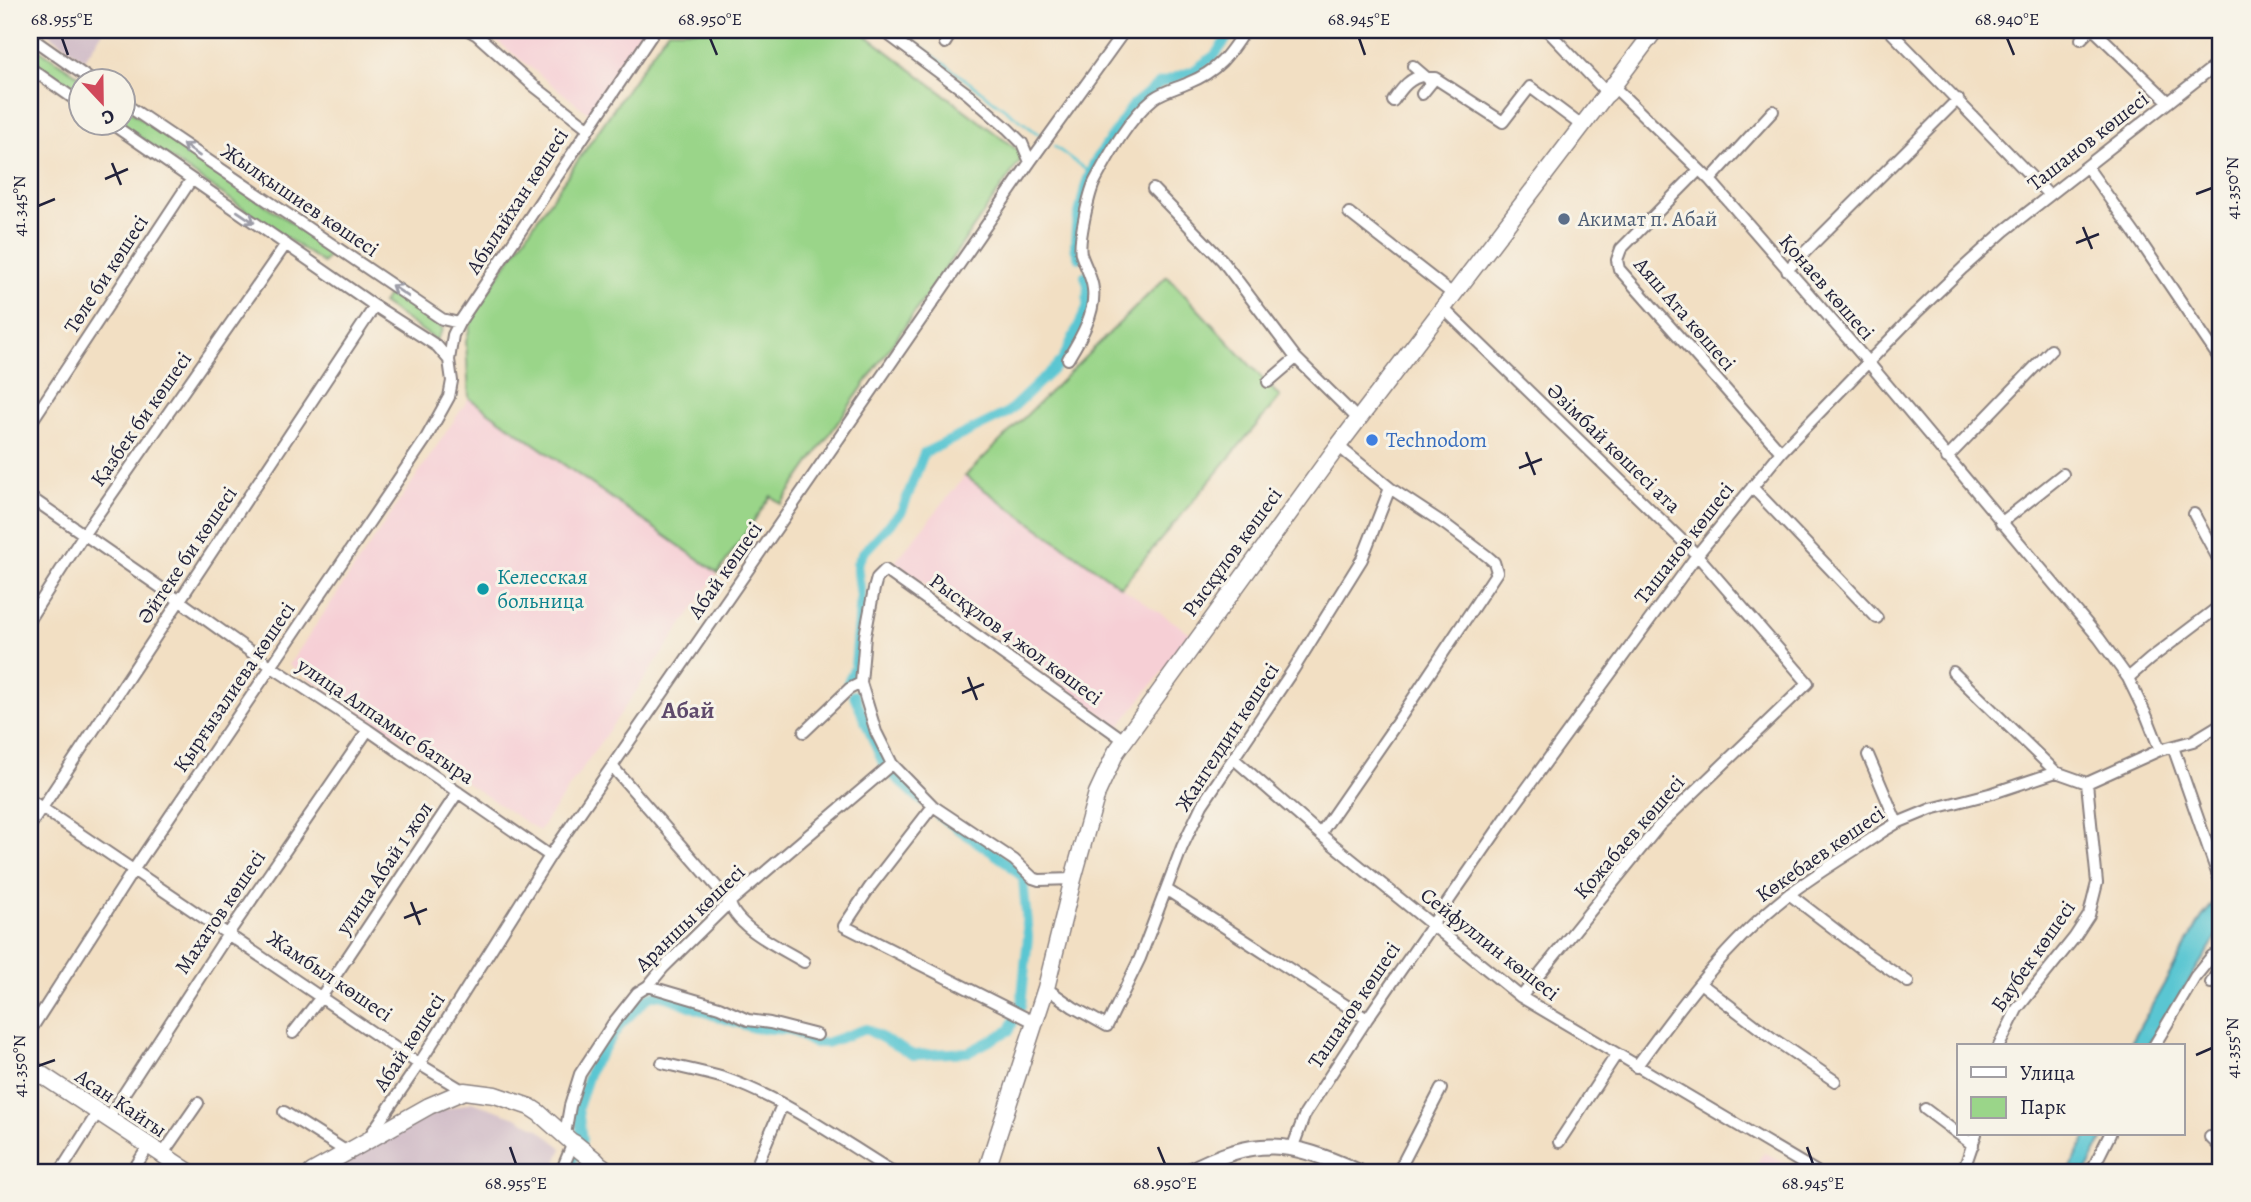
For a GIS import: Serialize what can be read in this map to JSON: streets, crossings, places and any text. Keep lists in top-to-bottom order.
{
  "streets": {
    "main road": ["Рысқұлов көшесі", "Жамбыл көшесі", "Асан Кайгы"],
    "street": [
      "Ташанов көшесі",
      "Жылқышиев көшесі",
      "Абылайхан көшесі",
      "Төле би көшесі",
      "Қонаев көшесі",
      "Аяш Ата көшесі",
      "Қазбек би көшесі",
      "Әзімбай көшесі ата",
      "Әйтеке би көшесі",
      "Абай көшесі",
      "Рысқұлов 4 жол көшесі",
      "Қырғызалиева көшесі",
      "улица Алпамыс батыра",
      "Жангелдин көшесі",
      "Қожабаев көшесі",
      "Көкебаев көшесі",
      "улица Абай 1 жол",
      "Махатов көшесі",
      "Араншы көшесі",
      "Сейфуллин көшесі",
      "Баубек көшесі"
    ]
  },
  "crossings": [
    ["Ташанов көшесі", "Қонаев көшесі"],
    ["Ташанов көшесі", "Аяш Ата көшесі"],
    ["Ташанов көшесі", "Әзімбай көшесі ата"],
    ["Ташанов көшесі", "Сейфуллин көшесі"],
    ["Жылқышиев көшесі", "Абылайхан көшесі"],
    ["Абылайхан көшесі", "Қырғызалиева көшесі"],
    ["Қонаев көшесі", "Аяш Ата көшесі"],
    ["Қонаев көшесі", "Рысқұлов көшесі"],
    ["Қазбек би көшесі", "улица Алпамыс батыра"],
    ["Әзімбай көшесі ата", "Рысқұлов көшесі"],
    ["Әзімбай көшесі ата", "Қожабаев көшесі"],
    ["Рысқұлов көшесі", "Рысқұлов 4 жол көшесі"],
    ["Рысқұлов көшесі", "Жангелдин көшесі"],
    ["Әйтеке би көшесі", "улица Алпамыс батыра"],
    ["Әйтеке би көшесі", "Жамбыл көшесі"],
    ["Абай көшесі", "улица Алпамыс батыра"],
    ["Абай көшесі", "Жамбыл көшесі"],
    ["Қырғызалиева көшесі", "улица Алпамыс батыра"],
    ["Қырғызалиева көшесі", "Жамбыл көшесі"],
    ["улица Алпамыс батыра", "улица Абай 1 жол"],
    ["улица Алпамыс батыра", "Махатов көшесі"],
    ["Жангелдин көшесі", "Сейфуллин көшесі"],
    ["Қожабаев көшесі", "Сейфуллин көшесі"],
    ["Көкебаев көшесі", "Сейфуллин көшесі"],
    ["улица Абай 1 жол", "Жамбыл көшесі"],
    ["Махатов көшесі", "Жамбыл көшесі"],
    ["Махатов көшесі", "Асан Кайгы"],
    ["Араншы көшесі", "Жамбыл көшесі"]
  ],
  "districts": ["Абай"],
  "places": ["Акимат п. Абай", "Technodom", "Келесская больница"],
  "legend": ["Улица", "Парк"],
  "north": "bottom",
  "coordinates": [
    "68.955°E",
    "68.950°E",
    "68.945°E",
    "68.940°E",
    "41.350°N",
    "41.345°N",
    "41.355°N"
  ]
}
